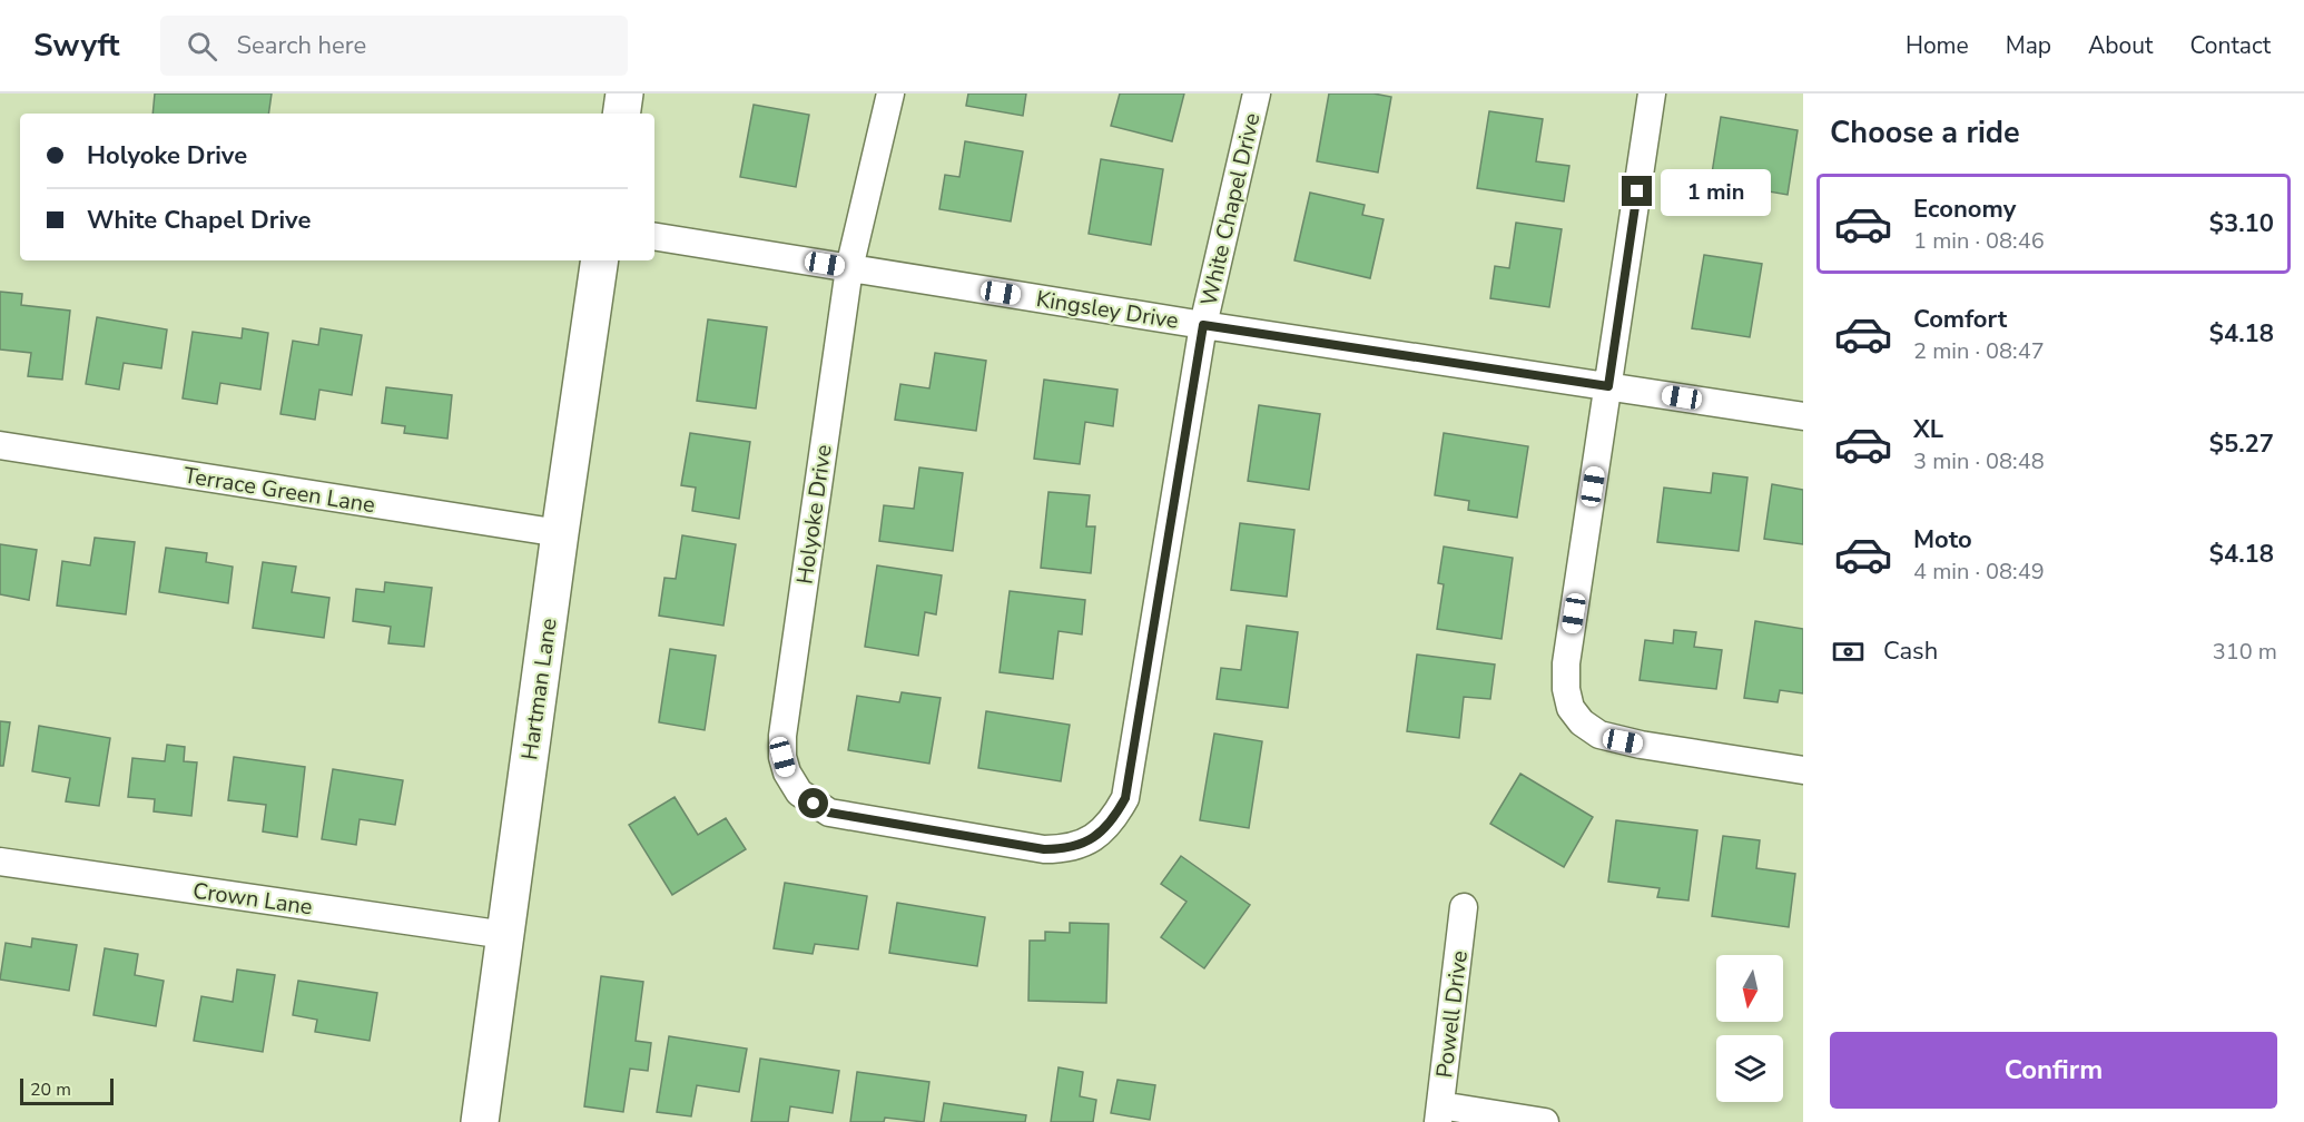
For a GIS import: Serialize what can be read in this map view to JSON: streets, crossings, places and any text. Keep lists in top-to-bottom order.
{
  "streets": {
    "street": [
      "White Chapel Drive",
      "Kingsley Drive",
      "Terrace Green Lane",
      "Holyoke Drive",
      "Hartman Lane",
      "Crown Lane",
      "Powell Drive"
    ]
  },
  "crossings": [
    ["White Chapel Drive", "Kingsley Drive"],
    ["White Chapel Drive", "Holyoke Drive"],
    ["Kingsley Drive", "Holyoke Drive"],
    ["Terrace Green Lane", "Hartman Lane"],
    ["Hartman Lane", "Crown Lane"]
  ],
  "scale_bar": "20 m",
  "north": "bottom",
  "page": {
    "header": "Swyft",
    "search": "Search here",
    "nav": [
      "Home",
      "Map",
      "About",
      "Contact"
    ],
    "heading": "Choose a ride",
    "banner": ["Holyoke Drive", "White Chapel Drive"],
    "bubble": "1 min",
    "list": [
      {
        "name": "Economy",
        "note": "1 min · 08:46",
        "value": "$3.10"
      },
      {
        "name": "Comfort",
        "note": "2 min · 08:47",
        "value": "$4.18"
      },
      {
        "name": "XL",
        "note": "3 min · 08:48",
        "value": "$5.27"
      },
      {
        "name": "Moto",
        "note": "4 min · 08:49",
        "value": "$4.18"
      }
    ],
    "pay": ["Cash", "310 m"],
    "buttons": "Confirm",
    "scale": "20 m"
  }
}
